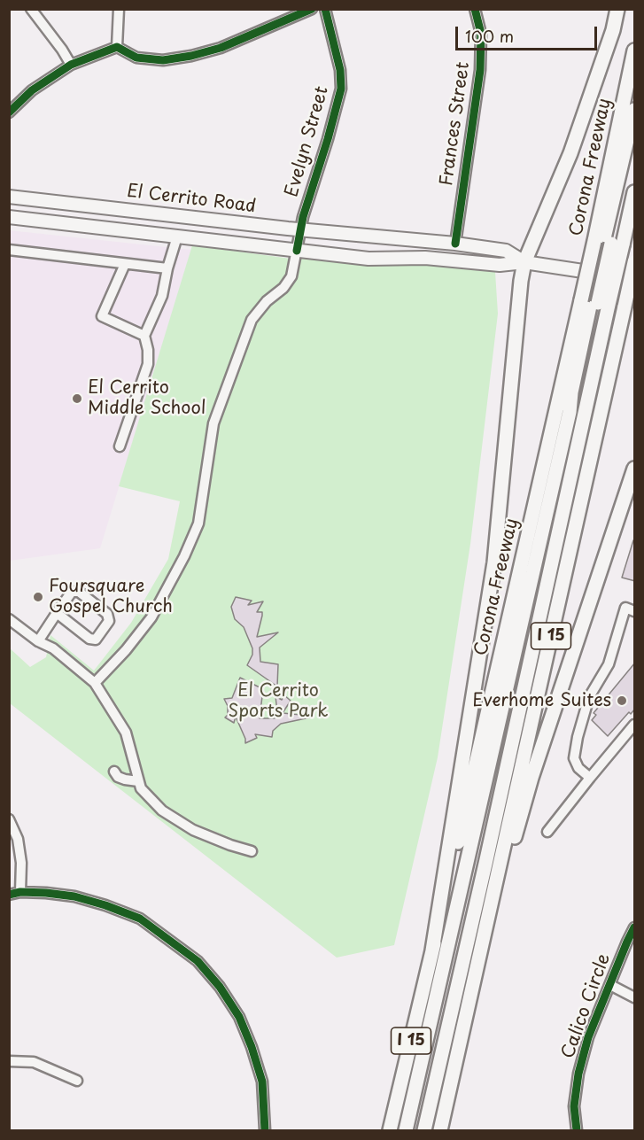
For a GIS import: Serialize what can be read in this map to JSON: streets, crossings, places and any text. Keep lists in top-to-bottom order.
{
  "streets": {
    "highway": ["Corona Freeway", "I 15"],
    "main road": ["El Cerrito Road"],
    "street": ["Frances Street", "Evelyn Street", "Calico Circle"]
  },
  "crossings": [
    ["Frances Street", "El Cerrito Road"],
    ["Evelyn Street", "El Cerrito Road"]
  ],
  "parks": ["El Cerrito Sports Park"],
  "places": ["El Cerrito Middle School", "Foursquare Gospel Church", "Everhome Suites"],
  "scale_bar": "100 m"
}
